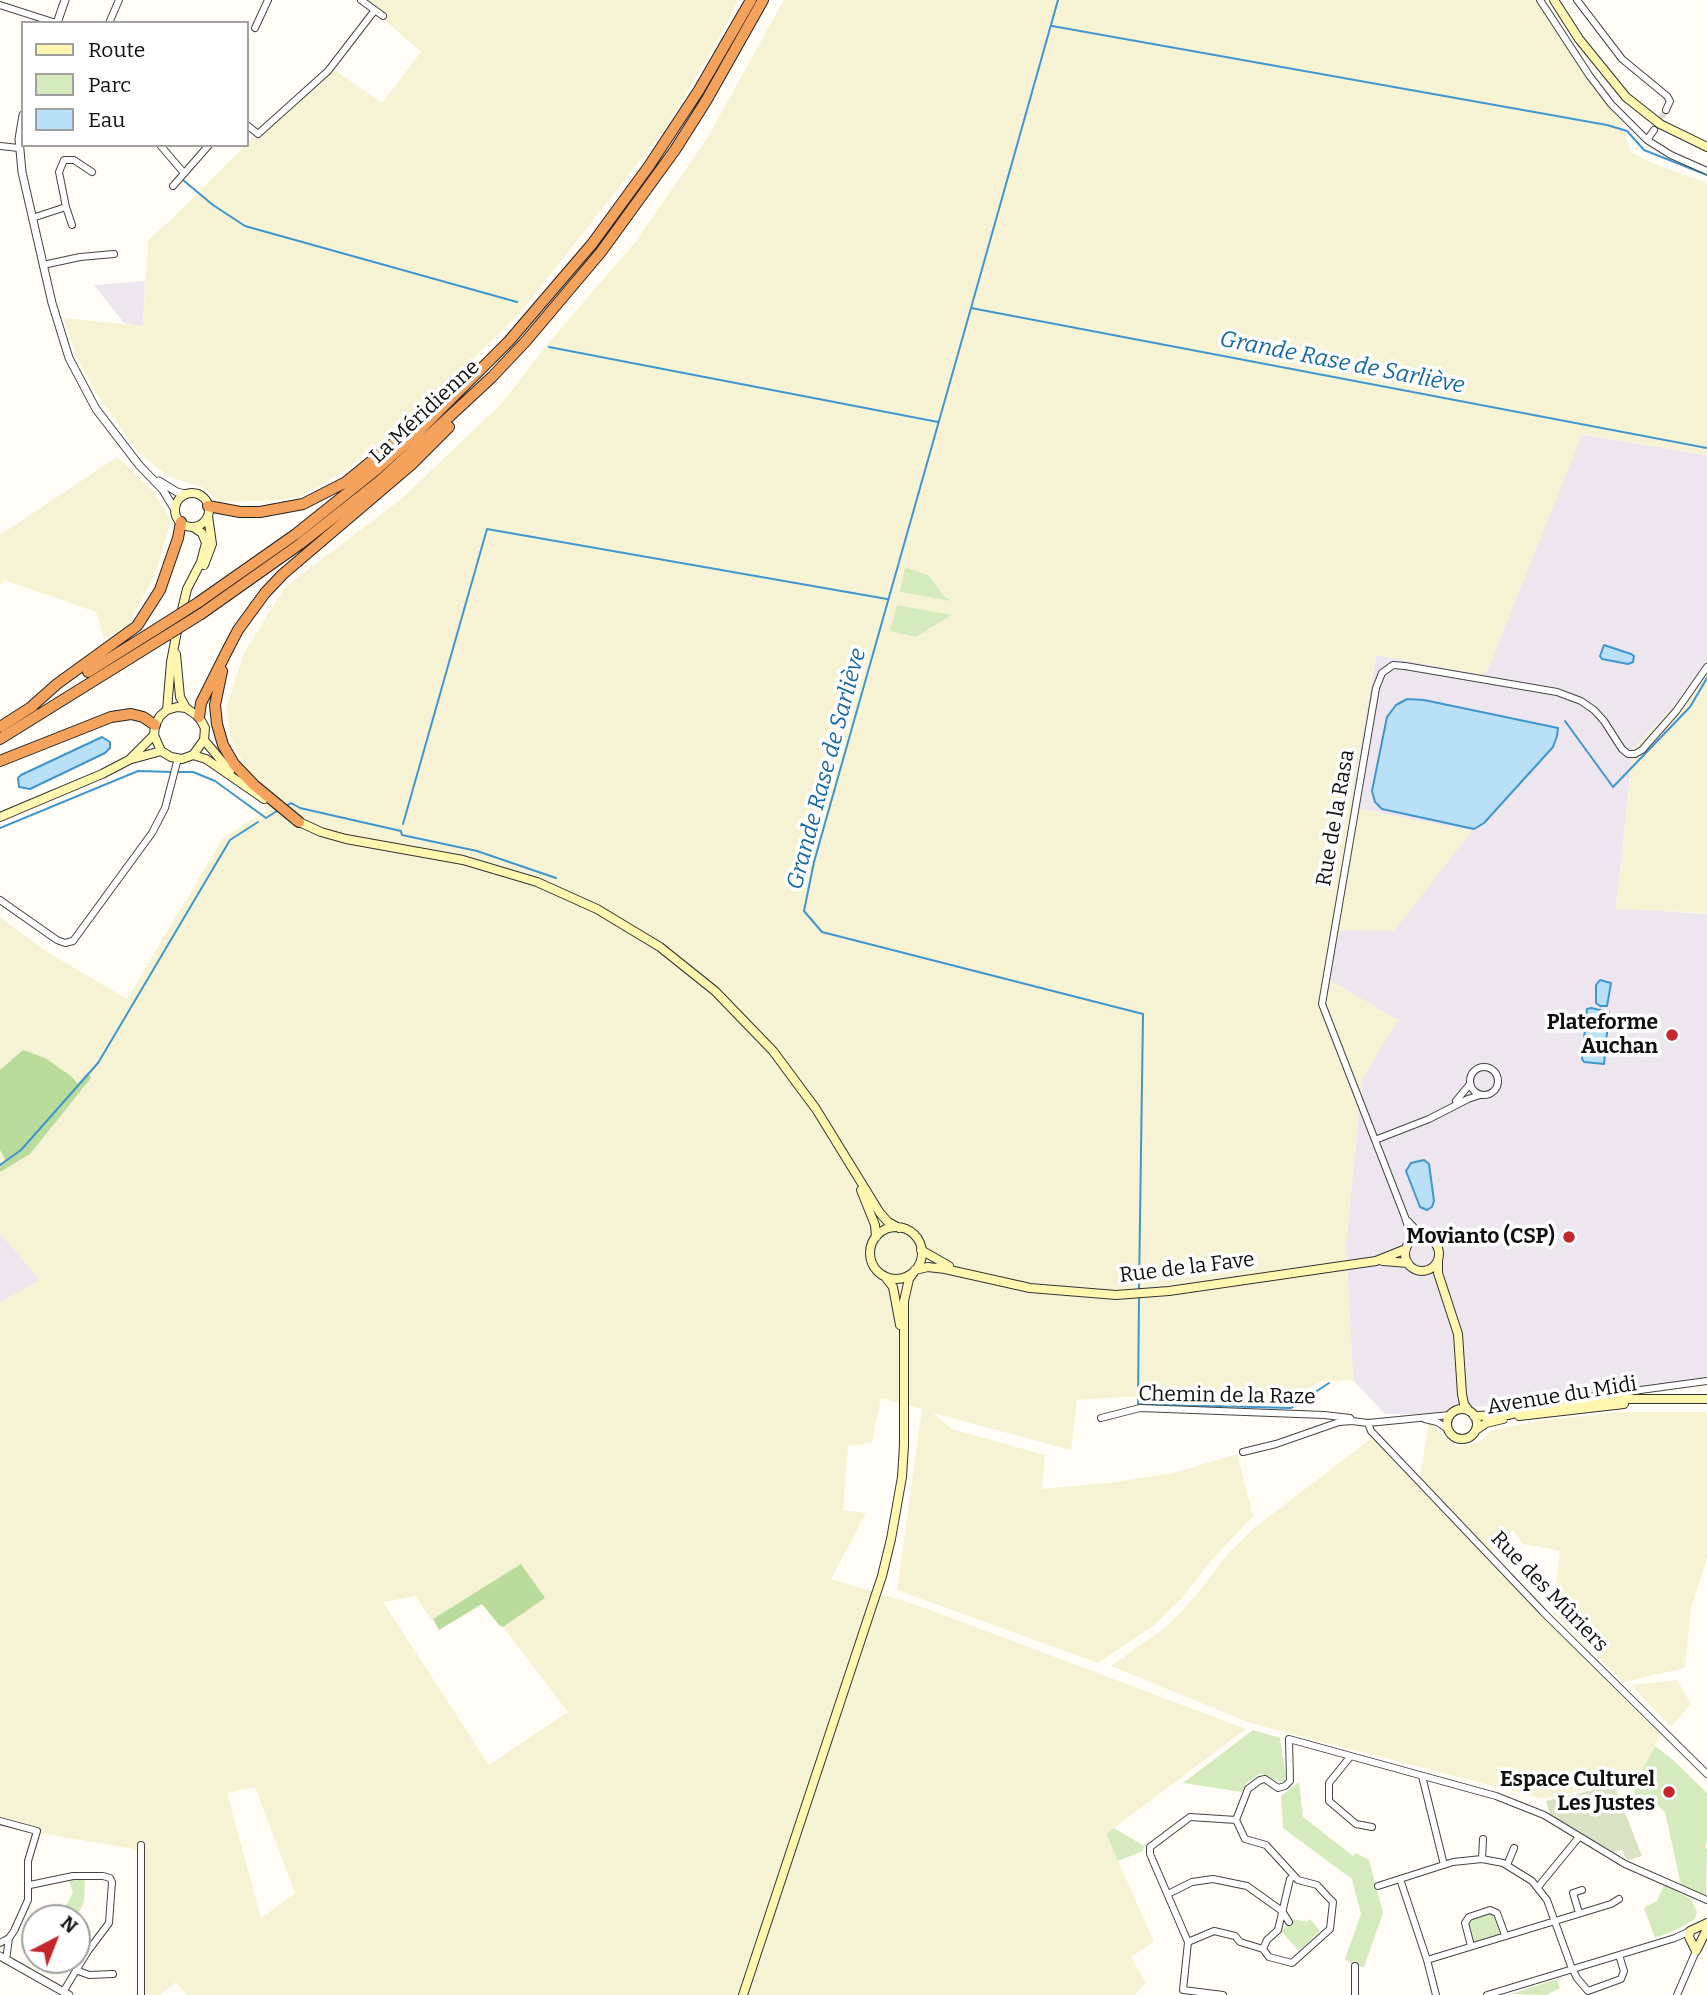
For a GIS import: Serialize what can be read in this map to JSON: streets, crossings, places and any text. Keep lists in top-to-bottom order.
{
  "streets": {
    "highway": ["La Méridienne"],
    "main road": ["Rue de la Fave", "Avenue du Midi"],
    "street": ["Rue de la Rasa", "Chemin de la Raze", "Rue des Mûriers"]
  },
  "water": ["Grande Rase de Sarliève"],
  "places": ["Plateforme Auchan", "Movianto (CSP)", "Espace Culturel Les Justes"],
  "legend": ["Route", "Parc", "Eau"],
  "north": "top right"
}
